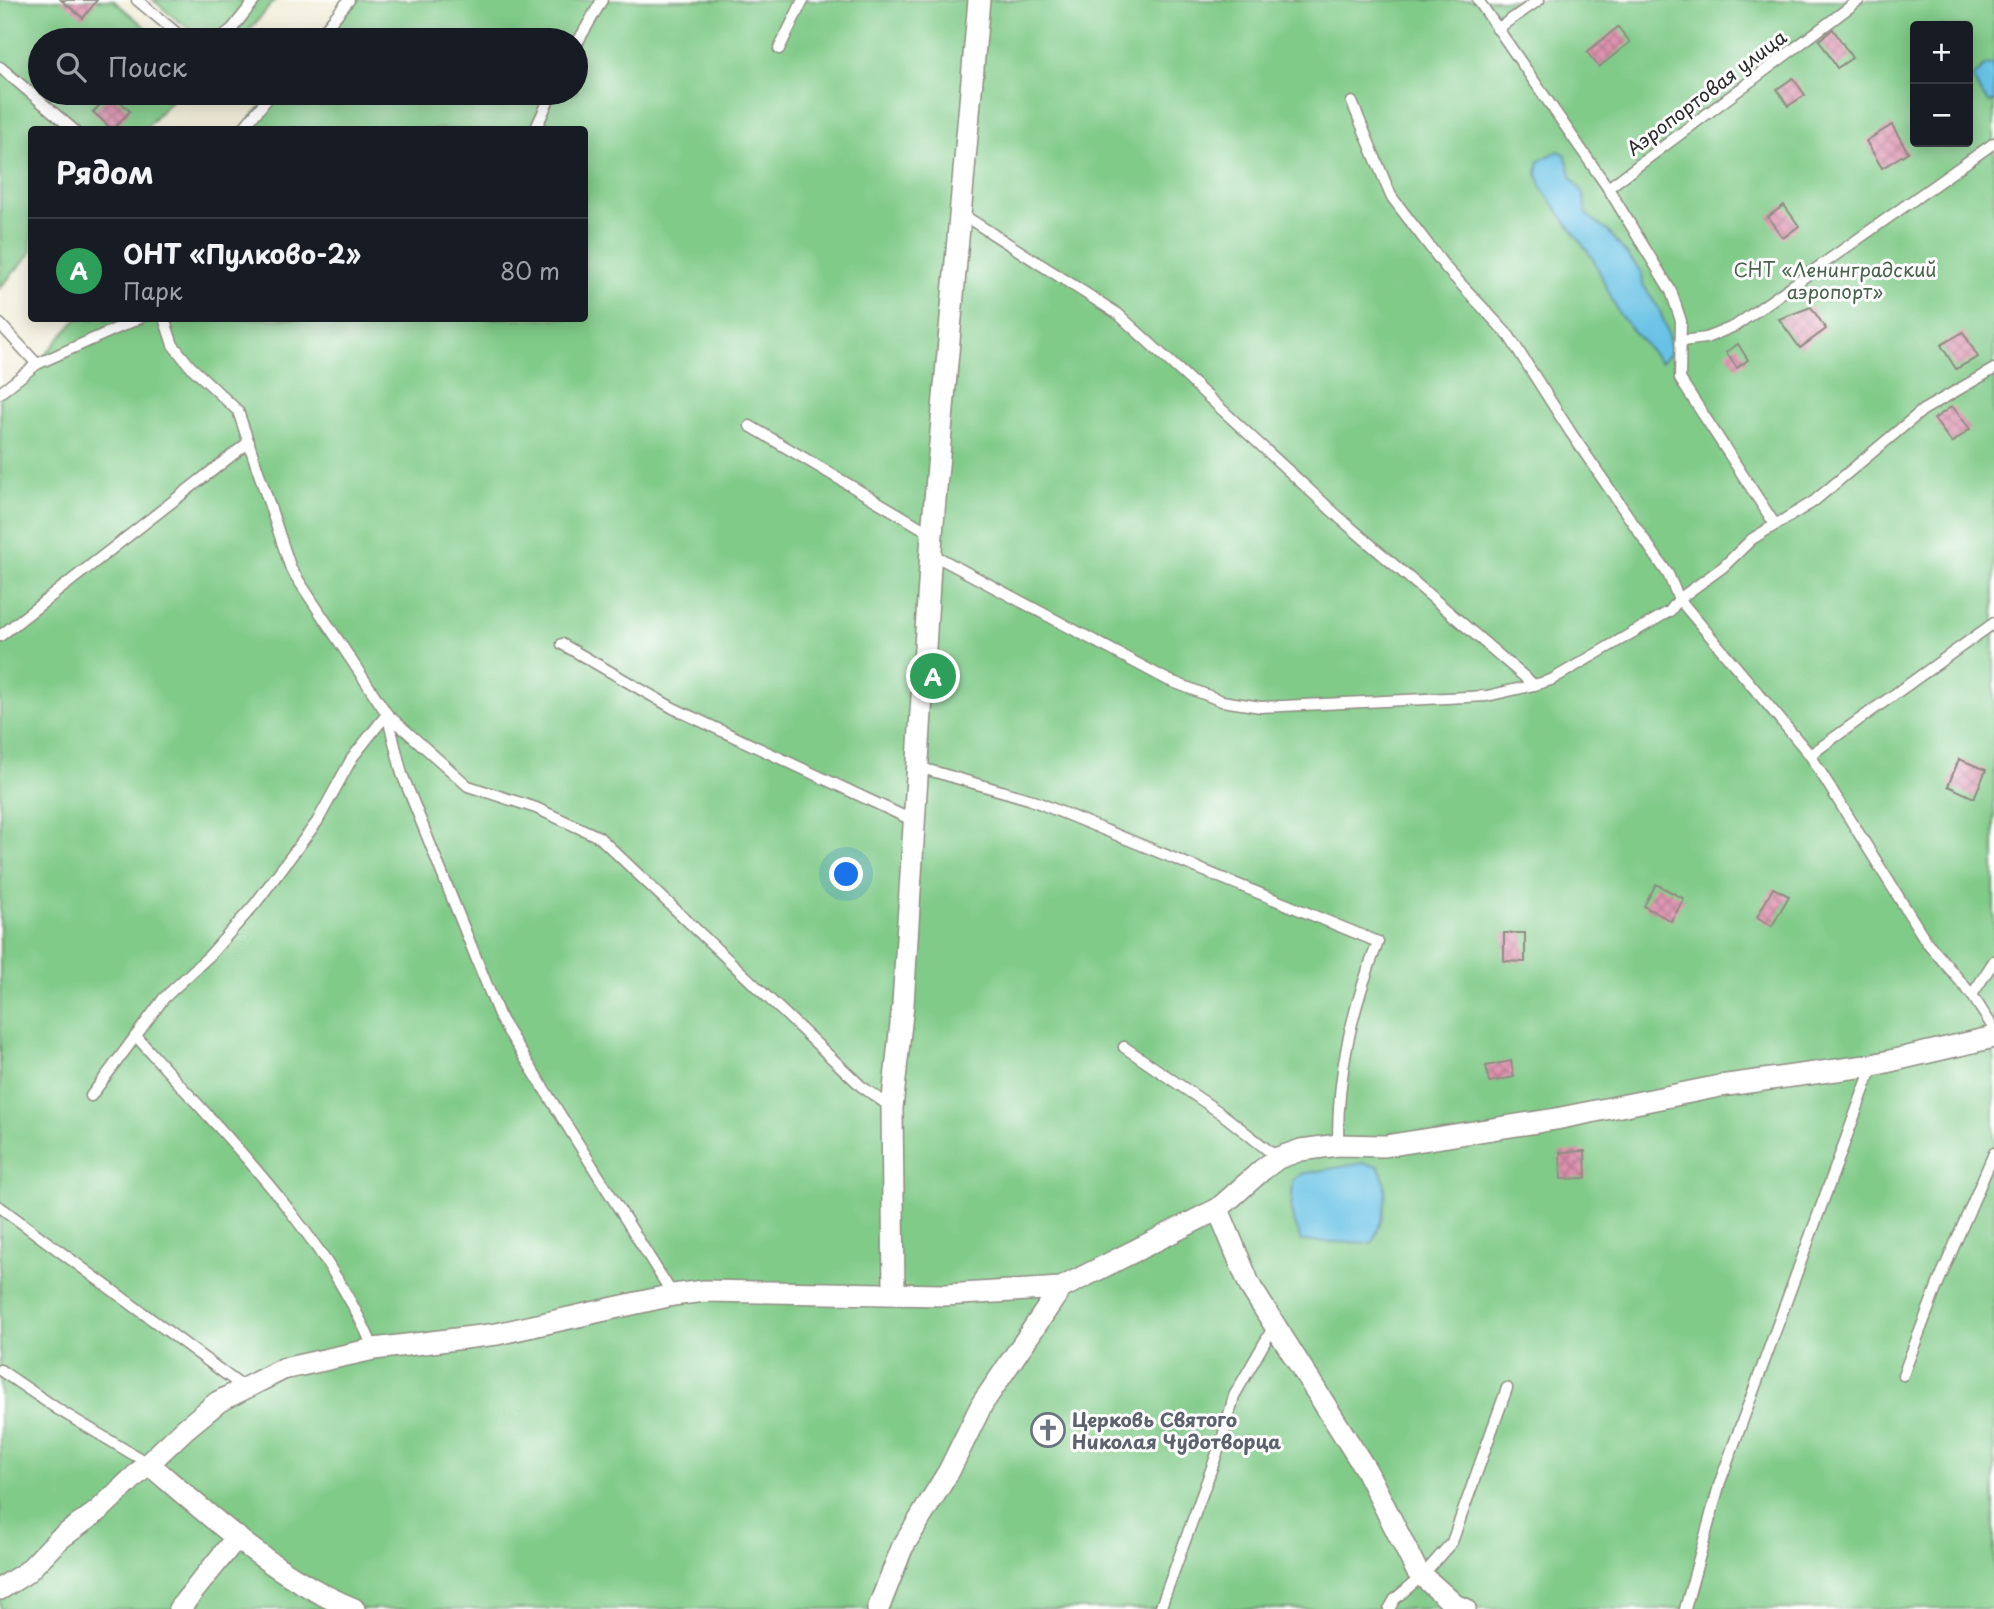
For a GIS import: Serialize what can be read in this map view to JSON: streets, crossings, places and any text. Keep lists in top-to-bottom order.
{
  "streets": {
    "lane": ["Аэропортовая улица"]
  },
  "parks": ["СНТ «Ленинградский аэропорт»"],
  "places": {
    "church": ["Церковь Святого Николая Чудотворца"]
  },
  "page": {
    "map_buttons": ["+", "−"],
    "search": "Поиск",
    "heading": "Рядом",
    "list": [
      {
        "mark": "A",
        "name": "ОНТ «Пулково-2»",
        "note": "Парк",
        "value": "80 m"
      }
    ],
    "pins": "A"
  }
}
